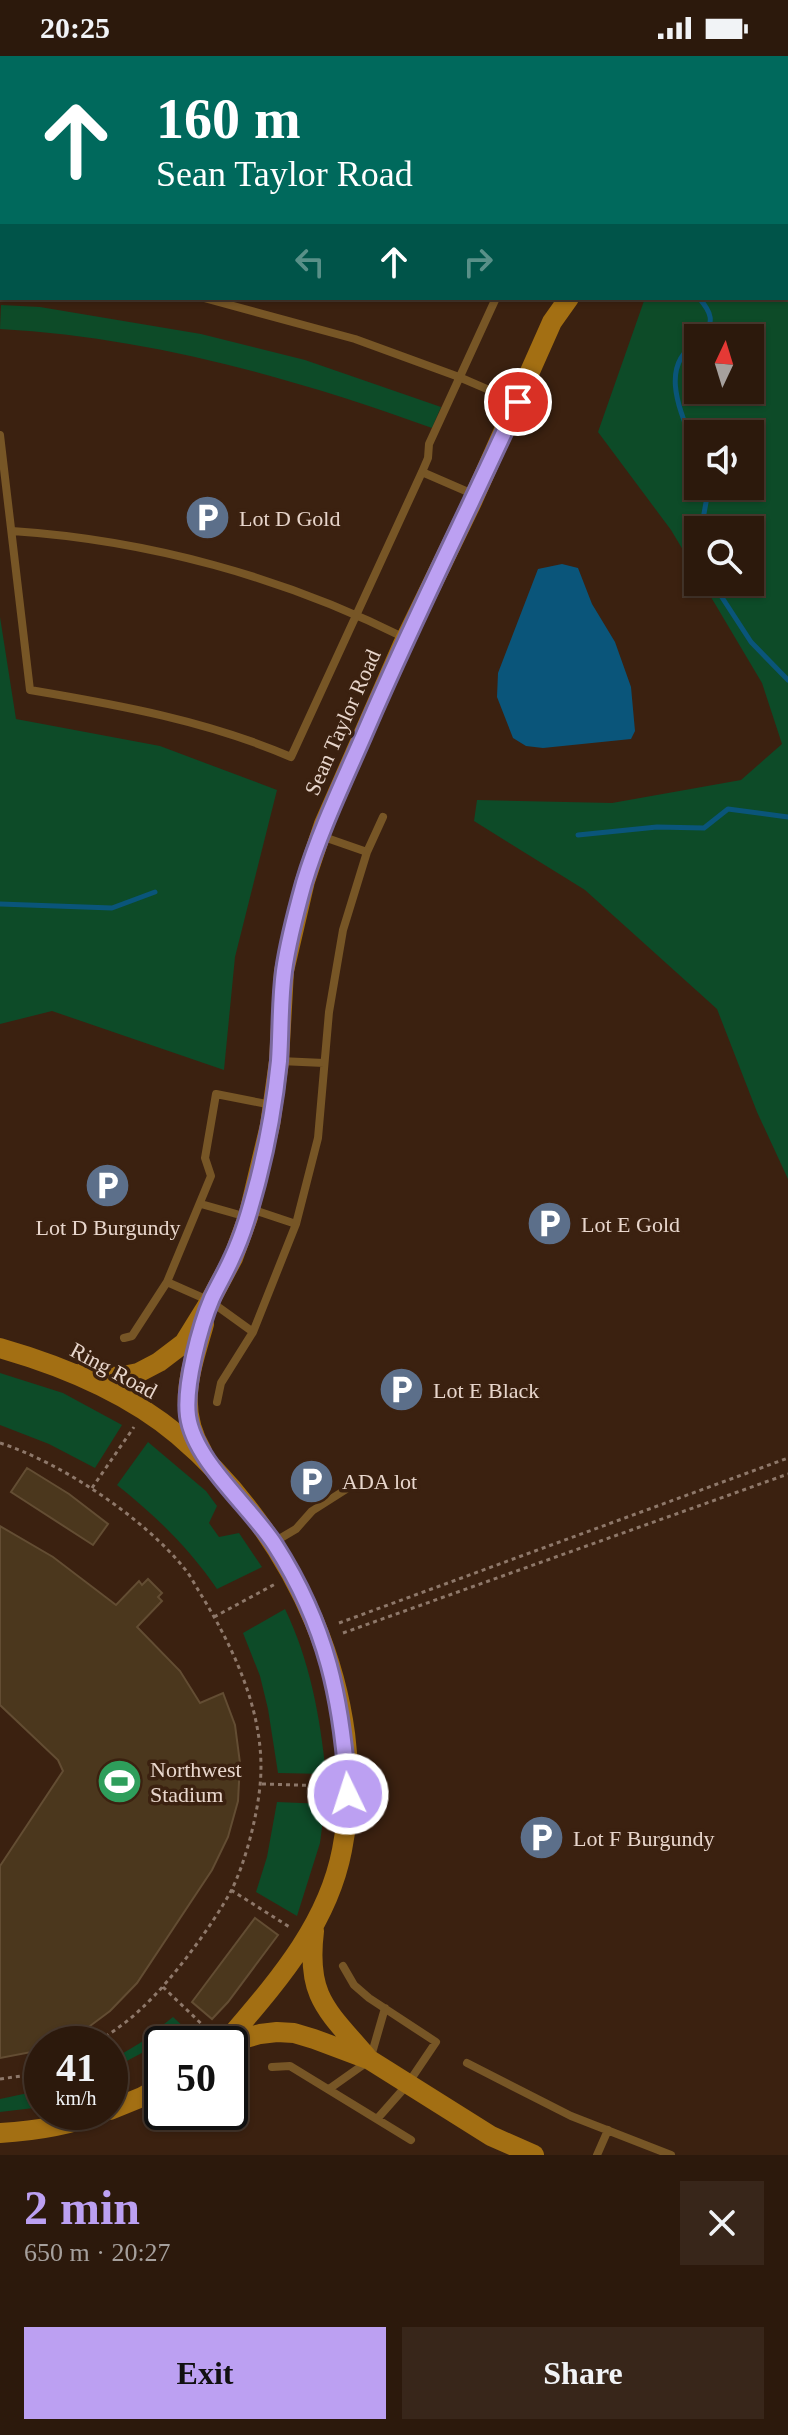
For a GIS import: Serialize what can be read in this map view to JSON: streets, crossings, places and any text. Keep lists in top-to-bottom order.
{
  "streets": {
    "main road": ["Sean Taylor Road", "Ring Road"]
  },
  "crossings": [
    ["Sean Taylor Road", "Ring Road"]
  ],
  "places": {
    "parking": [
      "Lot D Gold",
      "Lot D Burgundy",
      "Lot E Gold",
      "Lot E Black",
      "ADA lot",
      "Lot F Burgundy"
    ],
    "sports": ["Northwest Stadium"]
  },
  "north": "top",
  "page": {
    "status": "20:25",
    "turn": ["160 m", "Sean Taylor Road"],
    "speed": "41 km/h",
    "limit": "50",
    "heading": ["2 min", "650 m · 20:27"],
    "buttons": ["Exit", "Share"]
  }
}
